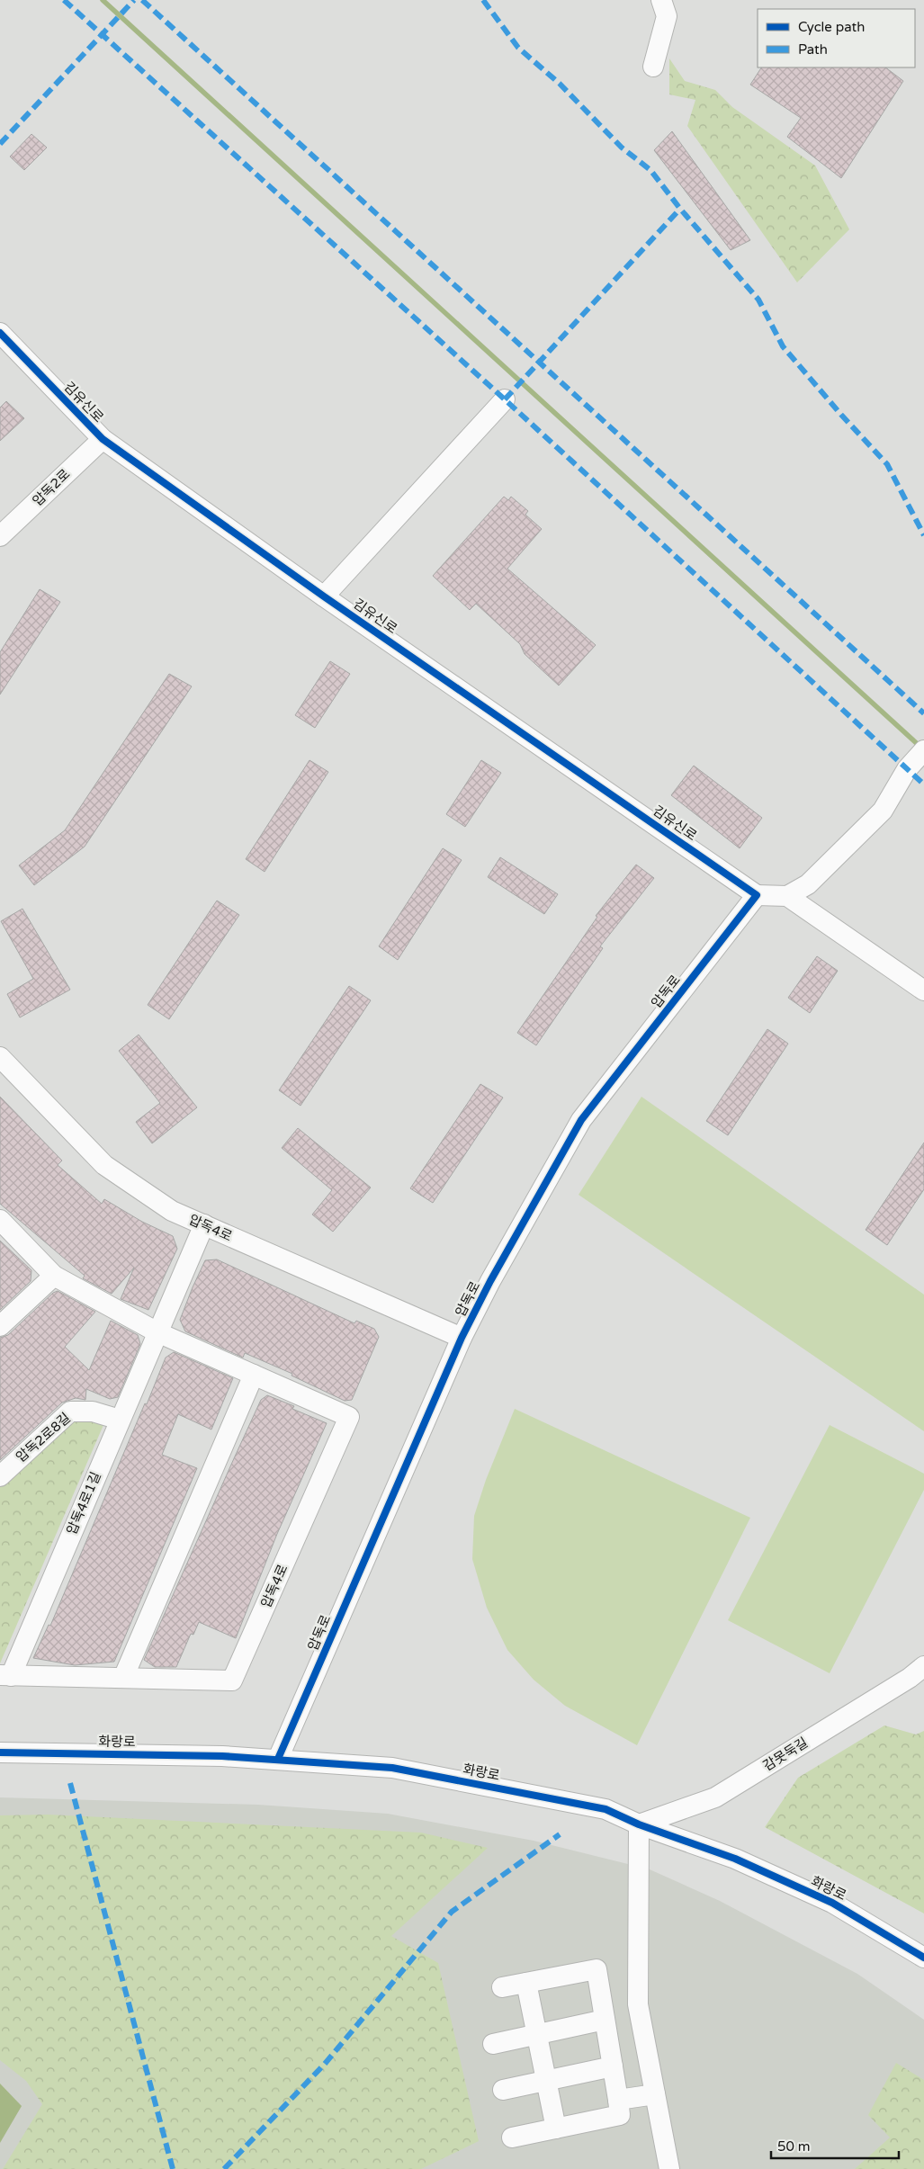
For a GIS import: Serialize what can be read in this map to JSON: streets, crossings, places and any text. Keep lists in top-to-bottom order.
{
  "streets": {
    "street": [
      "김유신로",
      "압독2로",
      "압독로",
      "압독4로",
      "압독2로8길",
      "압독4로1길",
      "화랑로",
      "감못둑길"
    ]
  },
  "crossings": [
    ["김유신로", "압독2로"],
    ["김유신로", "압독로"],
    ["압독로", "압독4로"],
    ["압독로", "화랑로"],
    ["압독4로", "압독4로1길"],
    ["압독2로8길", "압독4로1길"],
    ["화랑로", "감못둑길"]
  ],
  "legend": ["Cycle path", "Path"],
  "scale_bar": "50 m"
}
